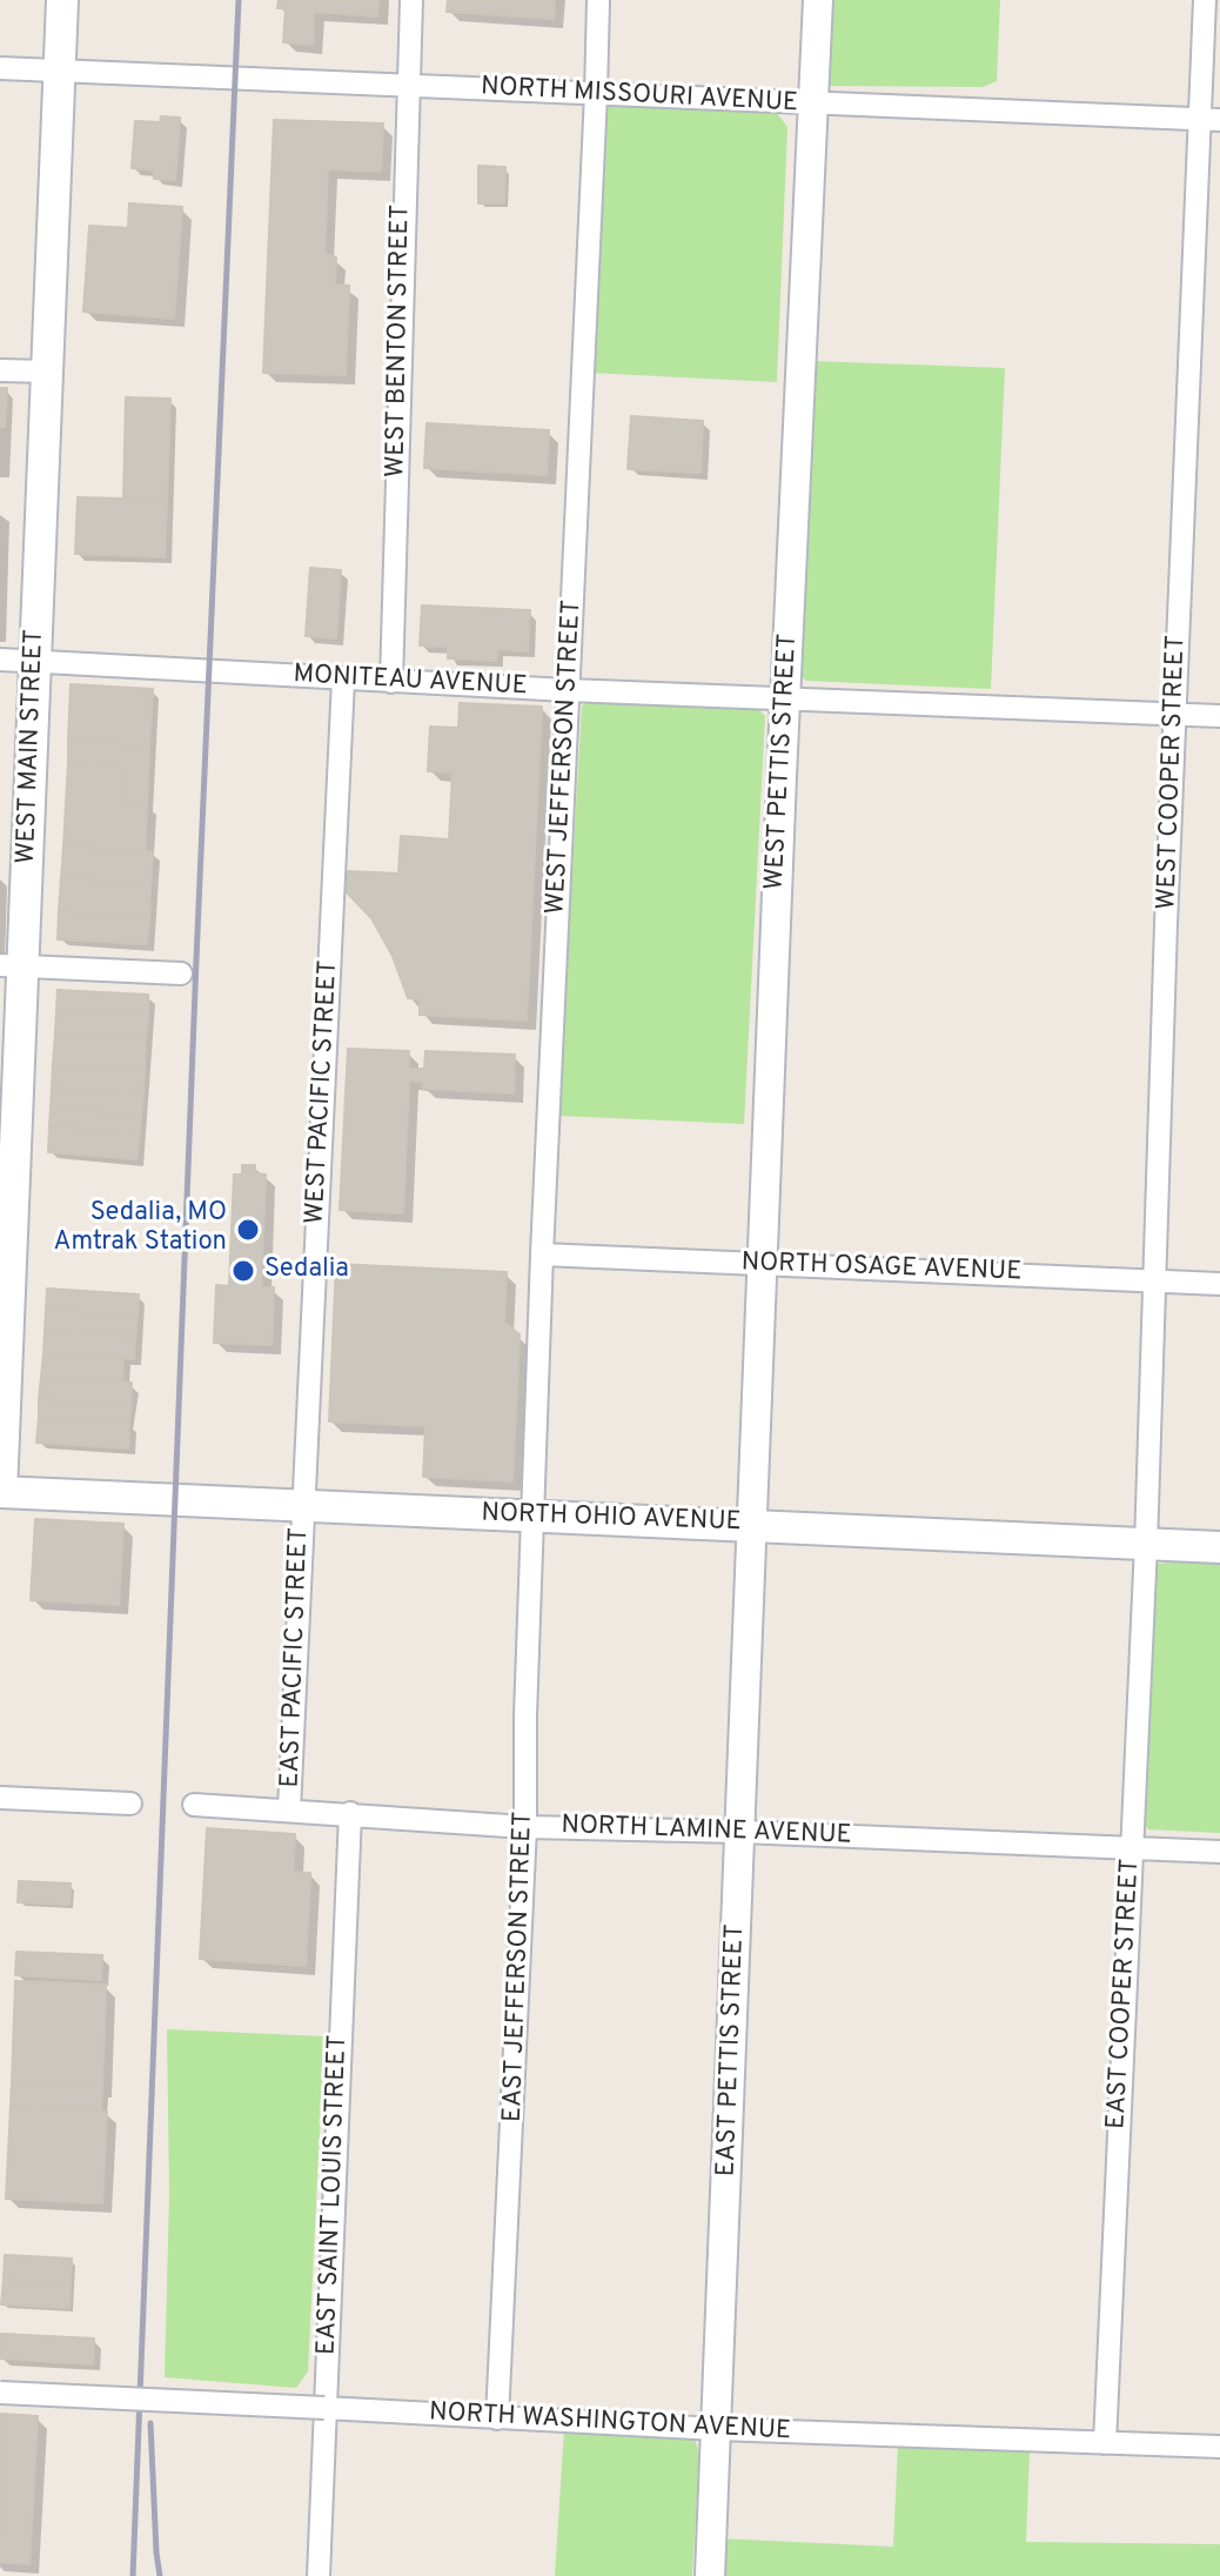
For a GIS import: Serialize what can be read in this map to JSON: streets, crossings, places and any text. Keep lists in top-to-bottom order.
{
  "streets": {
    "main road": ["WEST MAIN STREET", "NORTH OHIO AVENUE"],
    "street": [
      "NORTH MISSOURI AVENUE",
      "WEST BENTON STREET",
      "MONITEAU AVENUE",
      "WEST JEFFERSON STREET",
      "WEST PETTIS STREET",
      "WEST COOPER STREET",
      "WEST PACIFIC STREET",
      "NORTH OSAGE AVENUE",
      "EAST PACIFIC STREET",
      "NORTH LAMINE AVENUE",
      "EAST JEFFERSON STREET",
      "EAST COOPER STREET",
      "EAST PETTIS STREET",
      "EAST SAINT LOUIS STREET",
      "NORTH WASHINGTON AVENUE"
    ]
  },
  "crossings": [
    ["NORTH MISSOURI AVENUE", "WEST BENTON STREET"],
    ["NORTH MISSOURI AVENUE", "WEST MAIN STREET"],
    ["NORTH MISSOURI AVENUE", "WEST JEFFERSON STREET"],
    ["NORTH MISSOURI AVENUE", "WEST PETTIS STREET"],
    ["NORTH MISSOURI AVENUE", "WEST COOPER STREET"],
    ["WEST BENTON STREET", "MONITEAU AVENUE"],
    ["MONITEAU AVENUE", "WEST MAIN STREET"],
    ["MONITEAU AVENUE", "WEST JEFFERSON STREET"],
    ["MONITEAU AVENUE", "WEST PETTIS STREET"],
    ["MONITEAU AVENUE", "WEST COOPER STREET"],
    ["MONITEAU AVENUE", "WEST PACIFIC STREET"],
    ["WEST MAIN STREET", "NORTH OHIO AVENUE"],
    ["WEST JEFFERSON STREET", "NORTH OSAGE AVENUE"],
    ["WEST JEFFERSON STREET", "NORTH OHIO AVENUE"],
    ["WEST JEFFERSON STREET", "EAST JEFFERSON STREET"],
    ["WEST PETTIS STREET", "NORTH OSAGE AVENUE"],
    ["WEST PETTIS STREET", "NORTH OHIO AVENUE"],
    ["WEST PETTIS STREET", "EAST PETTIS STREET"],
    ["WEST COOPER STREET", "NORTH OSAGE AVENUE"],
    ["WEST COOPER STREET", "NORTH OHIO AVENUE"],
    ["WEST COOPER STREET", "EAST COOPER STREET"],
    ["WEST PACIFIC STREET", "NORTH OHIO AVENUE"],
    ["WEST PACIFIC STREET", "EAST PACIFIC STREET"],
    ["NORTH OHIO AVENUE", "EAST PACIFIC STREET"],
    ["NORTH OHIO AVENUE", "EAST JEFFERSON STREET"],
    ["NORTH OHIO AVENUE", "EAST COOPER STREET"],
    ["NORTH OHIO AVENUE", "EAST PETTIS STREET"],
    ["EAST PACIFIC STREET", "NORTH LAMINE AVENUE"],
    ["NORTH LAMINE AVENUE", "EAST JEFFERSON STREET"],
    ["NORTH LAMINE AVENUE", "EAST COOPER STREET"],
    ["NORTH LAMINE AVENUE", "EAST PETTIS STREET"],
    ["NORTH LAMINE AVENUE", "EAST SAINT LOUIS STREET"],
    ["EAST JEFFERSON STREET", "NORTH WASHINGTON AVENUE"],
    ["EAST COOPER STREET", "NORTH WASHINGTON AVENUE"],
    ["EAST PETTIS STREET", "NORTH WASHINGTON AVENUE"],
    ["EAST SAINT LOUIS STREET", "NORTH WASHINGTON AVENUE"]
  ],
  "places": ["Sedalia, MO Amtrak Station", "Sedalia"]
}
